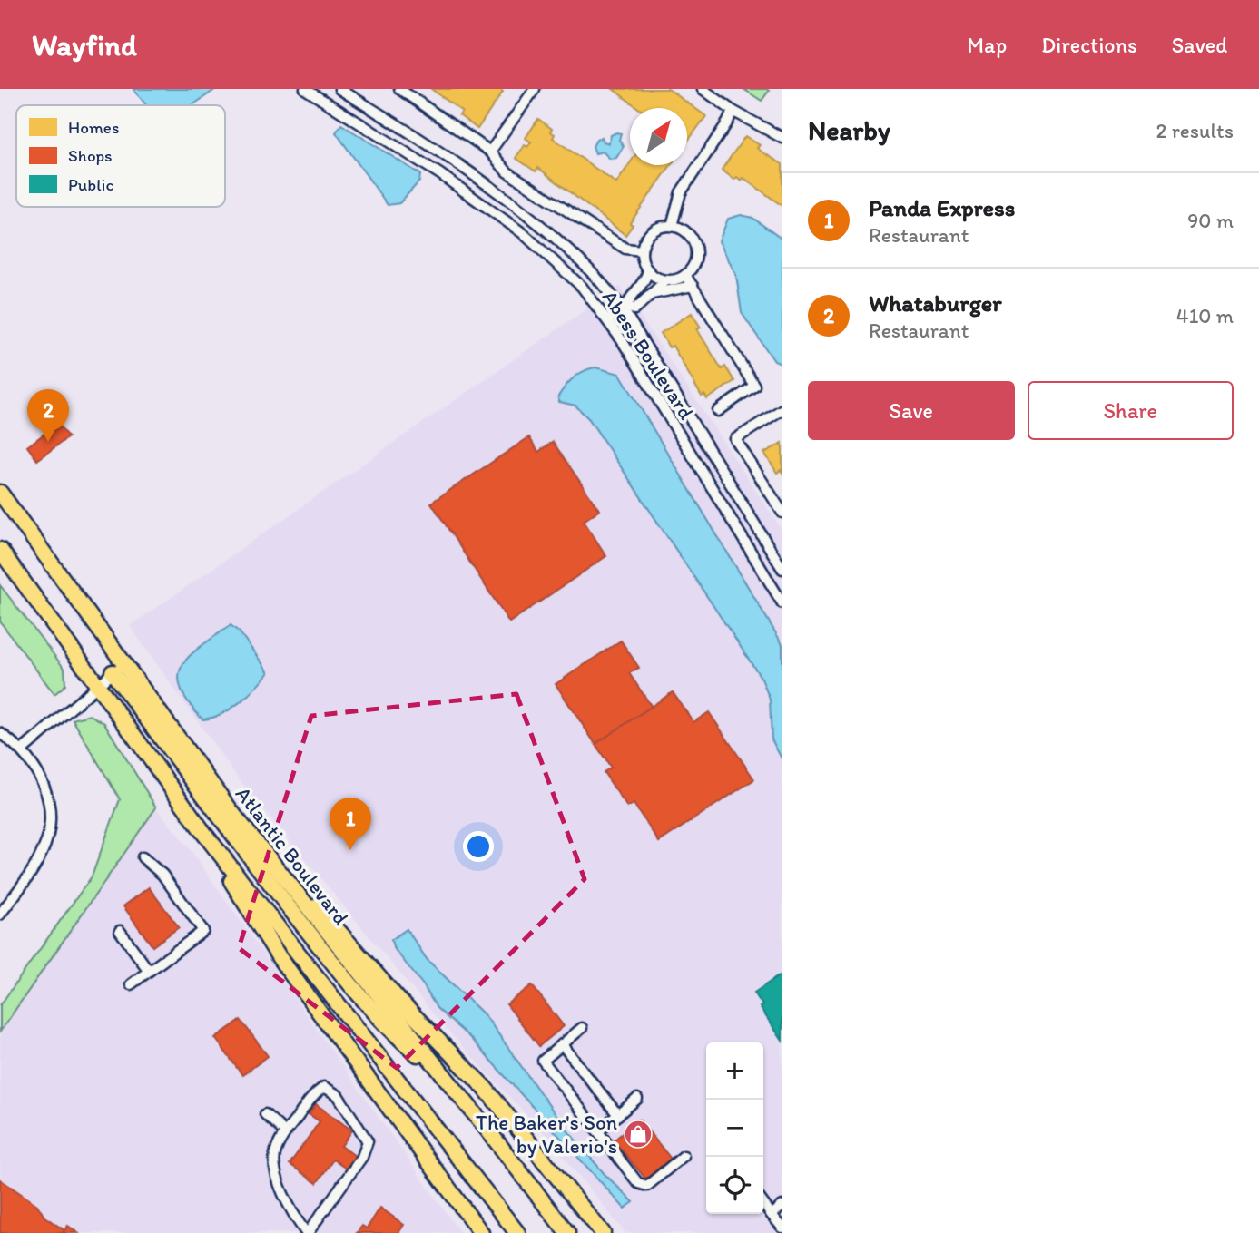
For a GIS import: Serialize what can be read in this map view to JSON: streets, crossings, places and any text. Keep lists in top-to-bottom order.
{
  "streets": {
    "highway": ["Atlantic Boulevard"],
    "street": ["Abess Boulevard"]
  },
  "places": {
    "shop": ["The Baker's Son by Valerio's"]
  },
  "legend": ["Homes", "Shops", "Public"],
  "north": "top right",
  "page": {
    "header": "Wayfind",
    "nav": ["Map", "Directions", "Saved"],
    "heading": ["Nearby", "2 results"],
    "list": [
      {
        "mark": "1",
        "name": "Panda Express",
        "note": "Restaurant",
        "value": "90 m"
      },
      {
        "mark": "2",
        "name": "Whataburger",
        "note": "Restaurant",
        "value": "410 m"
      }
    ],
    "buttons": ["Save", "Share"],
    "pins": ["2", "1"],
    "map_buttons": ["+", "−"]
  }
}
